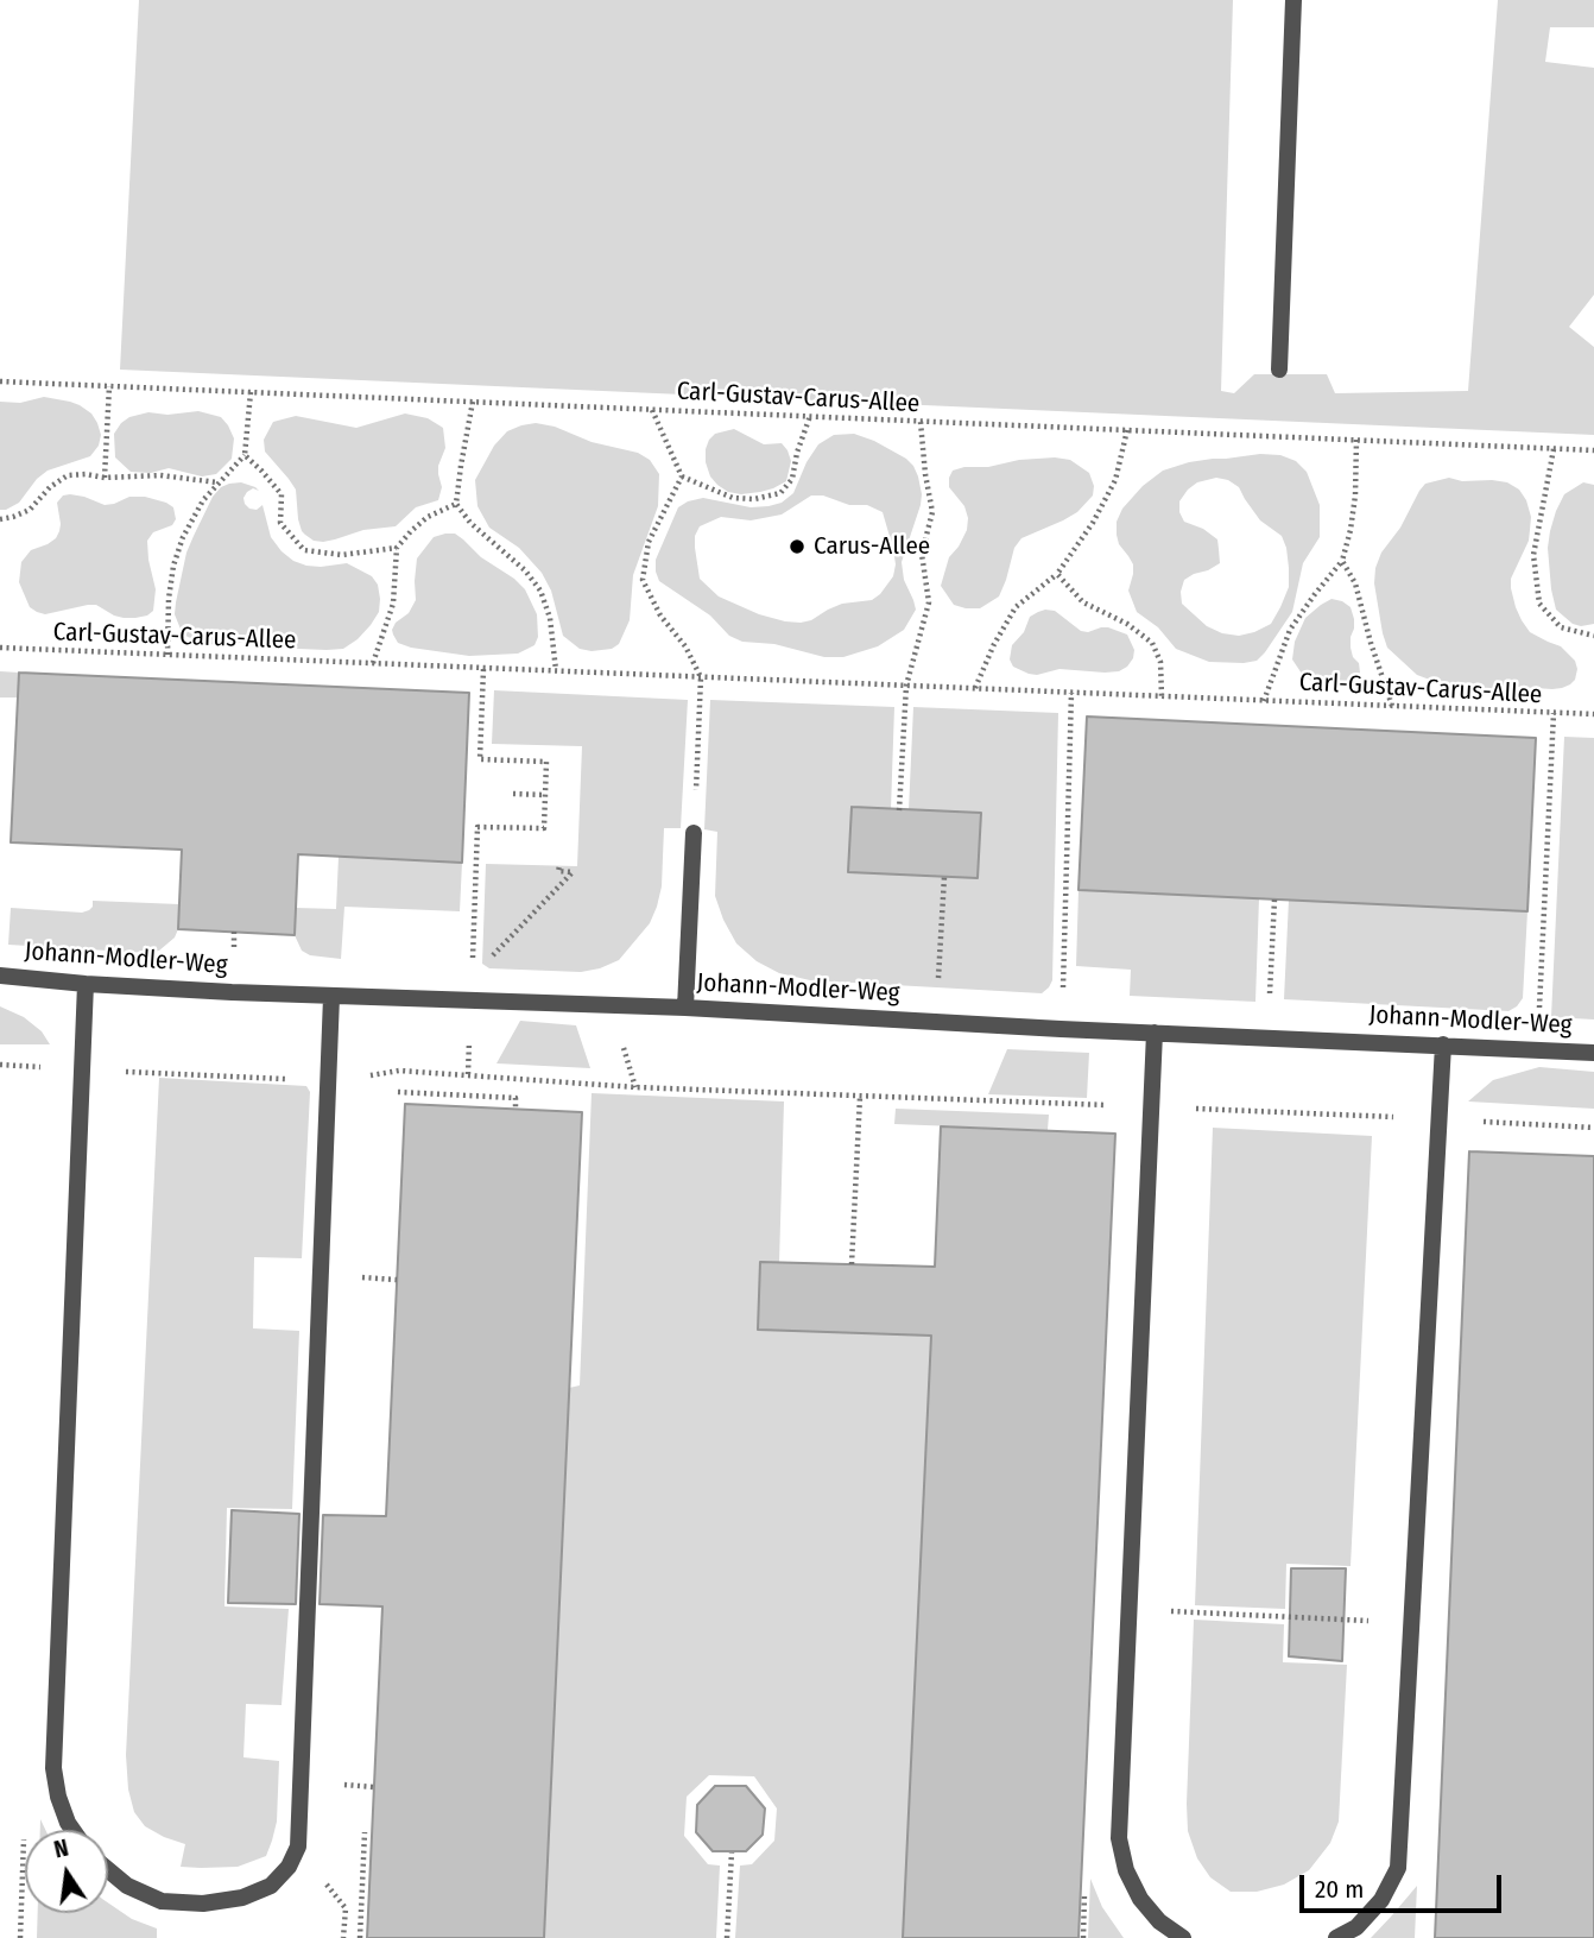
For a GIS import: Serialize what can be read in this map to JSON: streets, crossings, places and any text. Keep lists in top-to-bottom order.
{
  "streets": {
    "street": ["Johann-Modler-Weg"],
    "path": ["Carl-Gustav-Carus-Allee"]
  },
  "places": ["Carus-Allee"],
  "scale_bar": "20 m",
  "north": "top"
}
